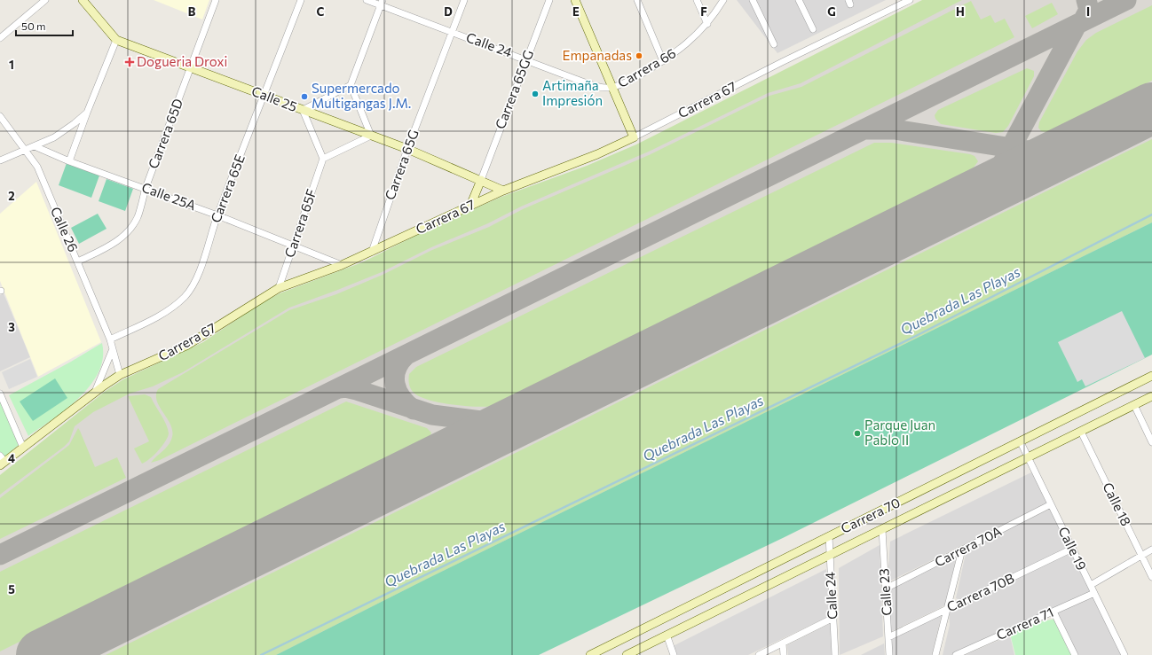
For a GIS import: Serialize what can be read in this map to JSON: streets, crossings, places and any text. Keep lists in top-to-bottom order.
{
  "streets": {
    "street": [
      "Calle 24",
      "Carrera 66",
      "Carrera 65GG",
      "Calle 25",
      "Carrera 67",
      "Carrera 65D",
      "Carrera 65G",
      "Carrera 65E",
      "Calle 25A",
      "Carrera 65F",
      "Calle 26",
      "Calle 18",
      "Carrera 70",
      "Carrera 70A",
      "Calle 19",
      "Calle 23",
      "Carrera 70B",
      "Carrera 71"
    ]
  },
  "crossings": [
    ["Calle 24", "Carrera 66"],
    ["Calle 24", "Carrera 65GG"],
    ["Calle 24", "Carrera 65G"],
    ["Calle 24", "Carrera 70"],
    ["Carrera 65GG", "Calle 25"],
    ["Calle 25", "Carrera 67"],
    ["Calle 25", "Carrera 65D"],
    ["Calle 25", "Carrera 65G"],
    ["Calle 25", "Carrera 65E"],
    ["Carrera 67", "Carrera 65G"],
    ["Carrera 67", "Calle 25A"],
    ["Carrera 67", "Carrera 65F"],
    ["Carrera 67", "Calle 26"],
    ["Carrera 65D", "Calle 25A"],
    ["Carrera 65D", "Calle 26"],
    ["Carrera 65E", "Calle 25A"],
    ["Carrera 65E", "Calle 26"],
    ["Calle 25A", "Carrera 65F"],
    ["Calle 18", "Carrera 70"],
    ["Carrera 70", "Calle 19"],
    ["Carrera 70", "Calle 23"],
    ["Carrera 70A", "Calle 19"],
    ["Carrera 70A", "Calle 23"],
    ["Calle 19", "Carrera 70B"],
    ["Calle 19", "Carrera 71"],
    ["Calle 23", "Carrera 70B"]
  ],
  "water": ["Quebrada Las Playas"],
  "places": {
    "other": [
      "Empanadas",
      "Artimaña Impresión",
      "Supermercado Multigangas J.M.",
      "Parque Juan Pablo II"
    ],
    "health": ["Dogueria Droxi"]
  },
  "scale_bar": "50 m",
  "grid": {
    "columns": [
      "B",
      "C",
      "D",
      "E",
      "F",
      "G",
      "H",
      "I"
    ],
    "rows": [
      "1",
      "2",
      "3",
      "4",
      "5"
    ]
  }
}
